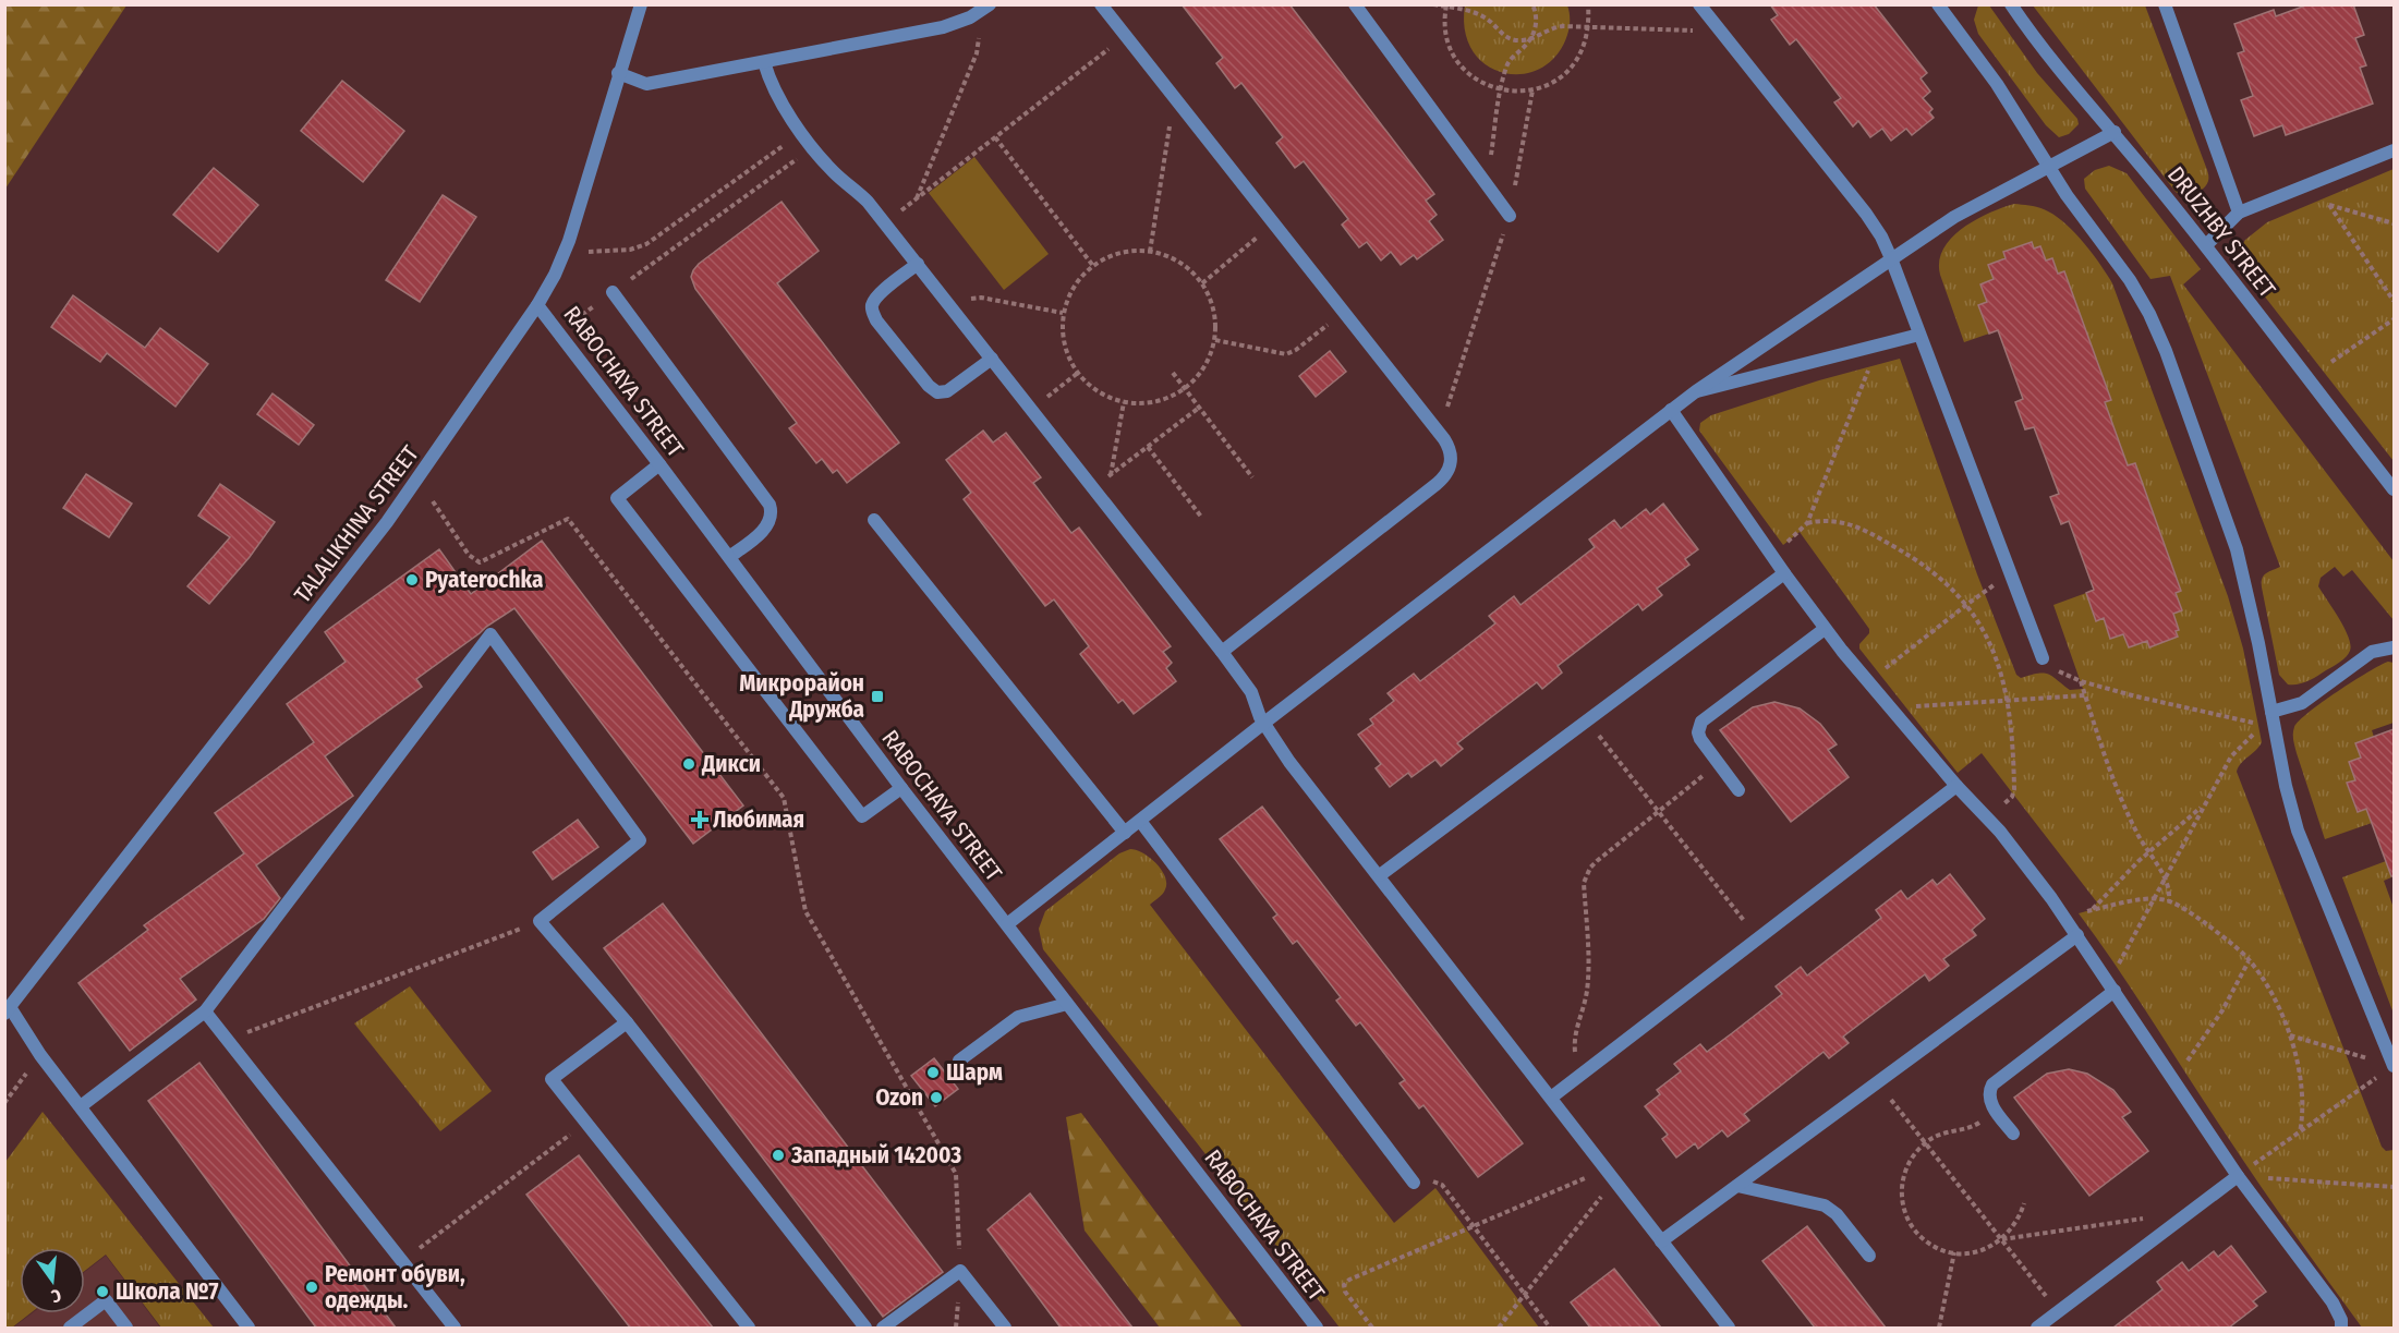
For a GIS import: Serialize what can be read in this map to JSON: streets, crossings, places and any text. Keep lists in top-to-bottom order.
{
  "streets": {
    "street": ["DRUZHBY STREET", "RABOCHAYA STREET", "TALALIKHINA STREET"]
  },
  "crossings": [
    ["RABOCHAYA STREET", "TALALIKHINA STREET"]
  ],
  "places": {
    "other": [
      "Pyaterochka",
      "Дикси",
      "Шарм",
      "Ozon",
      "Западный 142003",
      "Ремонт обуви, одежды.",
      "Школа №7"
    ],
    "transit": ["Микрорайон Дружба"],
    "health": ["Любимая"]
  },
  "north": "bottom"
}
